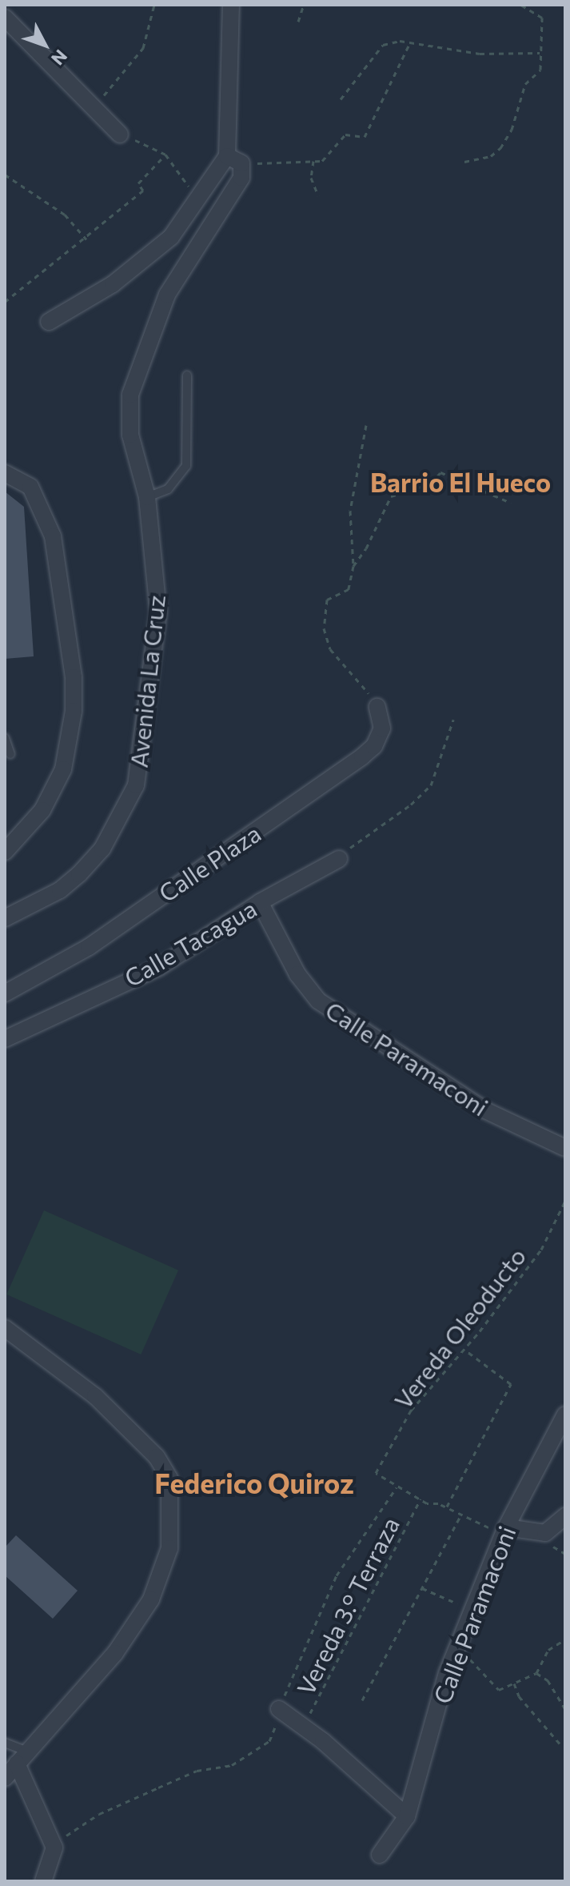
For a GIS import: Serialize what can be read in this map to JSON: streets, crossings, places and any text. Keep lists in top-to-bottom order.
{
  "streets": {
    "street": [
      "Avenida La Cruz",
      "Calle Plaza",
      "Calle Tacagua",
      "Calle Paramaconi"
    ],
    "path": ["Vereda Oleoducto", "Vereda 3.° Terraza"]
  },
  "crossings": [
    ["Calle Tacagua", "Calle Paramaconi"]
  ],
  "districts": ["Barrio El Hueco", "Federico Quiroz"],
  "north": "bottom right"
}
